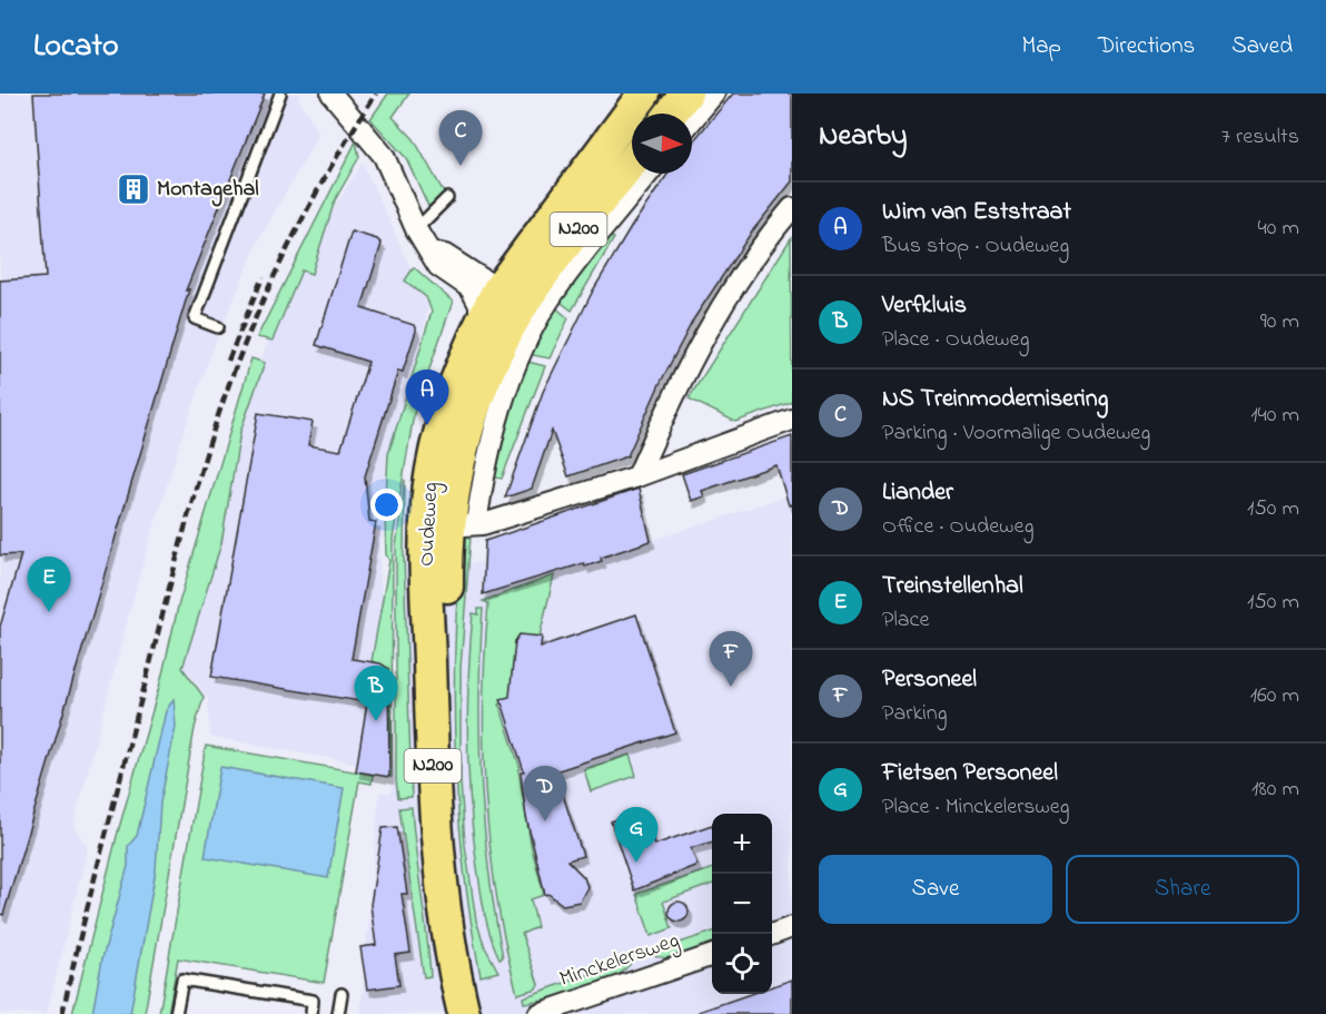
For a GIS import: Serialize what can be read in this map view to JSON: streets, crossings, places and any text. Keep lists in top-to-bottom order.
{
  "streets": {
    "main road": ["N200", "Oudeweg"],
    "street": ["Minckelersweg"]
  },
  "places": {
    "building": ["Montagehal"]
  },
  "north": "right",
  "page": {
    "header": "Locato",
    "nav": ["Map", "Directions", "Saved"],
    "heading": ["Nearby", "7 results"],
    "pins": [
      "C",
      "A",
      "E",
      "F",
      "B",
      "D",
      "G"
    ],
    "list": [
      {
        "mark": "A",
        "name": "Wim van Eststraat",
        "note": "Bus stop · Oudeweg",
        "value": "40 m"
      },
      {
        "mark": "B",
        "name": "Verfkluis",
        "note": "Place · Oudeweg",
        "value": "90 m"
      },
      {
        "mark": "C",
        "name": "NS Treinmodernisering",
        "note": "Parking · Voormalige Oudeweg",
        "value": "140 m"
      },
      {
        "mark": "D",
        "name": "Liander",
        "note": "Office · Oudeweg",
        "value": "150 m"
      },
      {
        "mark": "E",
        "name": "Treinstellenhal",
        "note": "Place",
        "value": "150 m"
      },
      {
        "mark": "F",
        "name": "Personeel",
        "note": "Parking",
        "value": "160 m"
      },
      {
        "mark": "G",
        "name": "Fietsen Personeel",
        "note": "Place · Minckelersweg",
        "value": "180 m"
      }
    ],
    "map_buttons": ["+", "−"],
    "buttons": ["Save", "Share"]
  }
}
